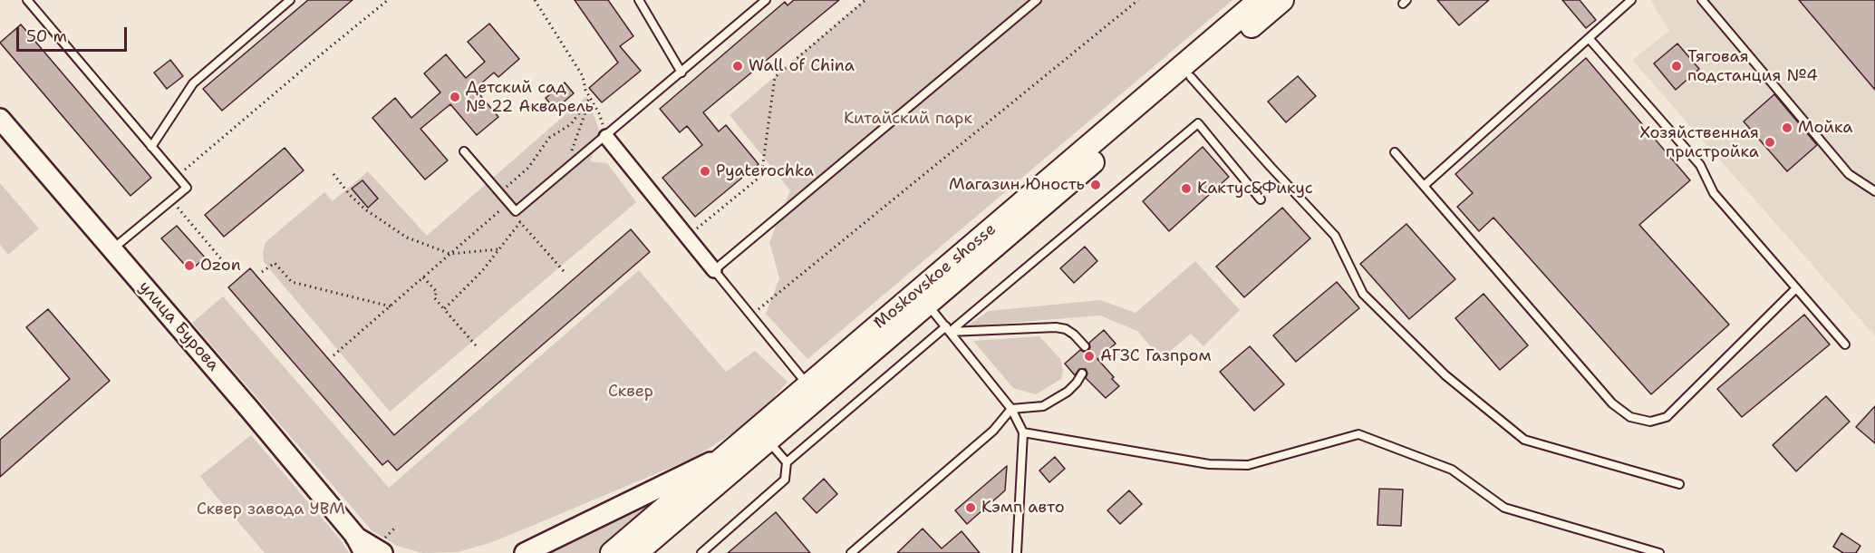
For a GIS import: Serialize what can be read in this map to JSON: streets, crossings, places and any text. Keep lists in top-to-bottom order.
{
  "streets": {
    "main road": ["Moskovskoe shosse", "улица Бурова"]
  },
  "parks": ["Китайский парк", "Сквер", "Сквер завода УВМ"],
  "places": [
    "Wall of China",
    "Тяговая подстанция №4",
    "Детский сад № 22 Акварель",
    "Мойка",
    "Хозяйственная пристройка",
    "Pyaterochka",
    "Магазин Юность",
    "Кактус&Фикус",
    "Ozon",
    "АГЗС Газпром",
    "Кэмп авто"
  ],
  "scale_bar": "50 m"
}
